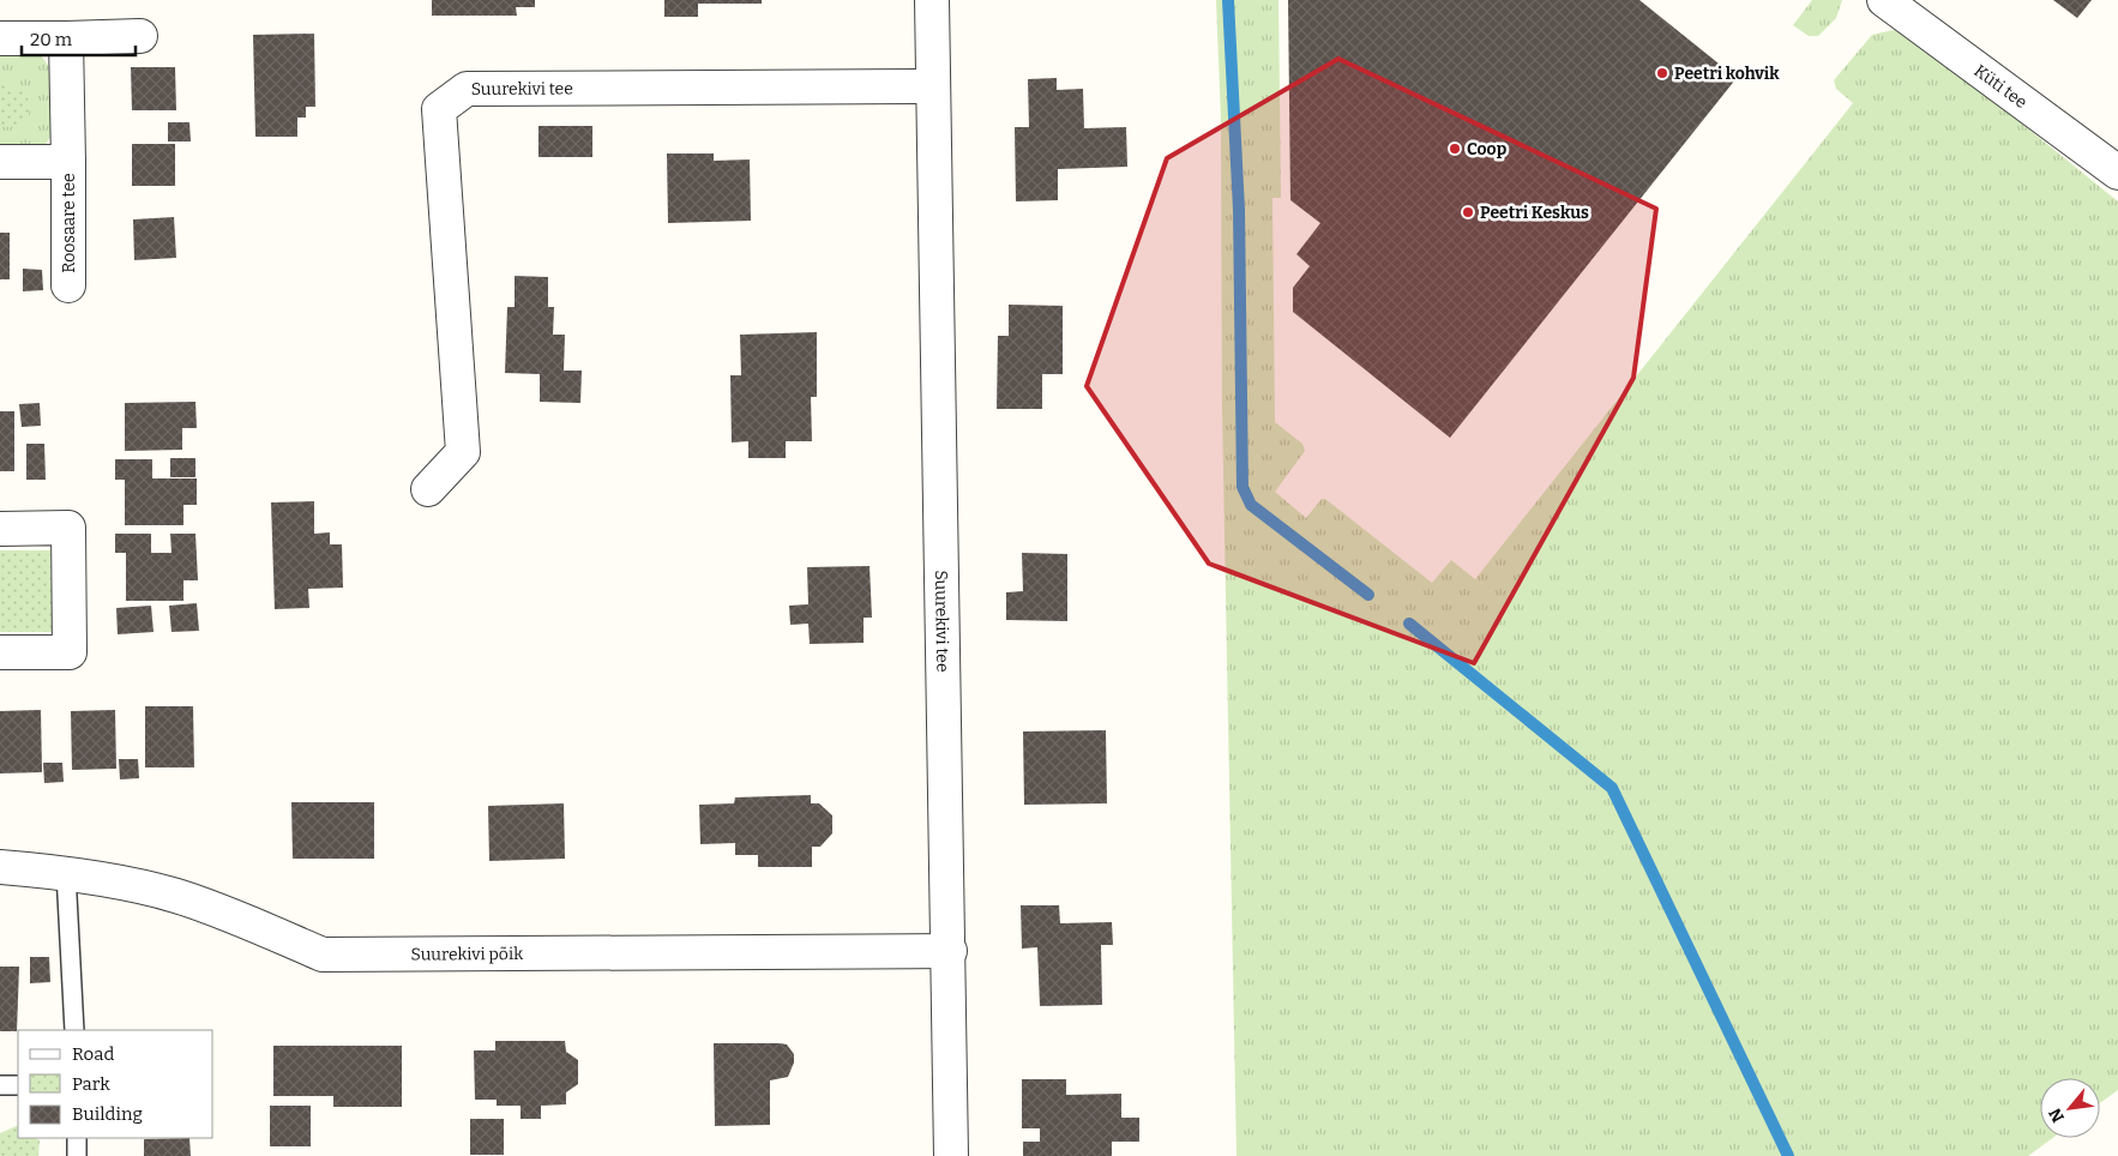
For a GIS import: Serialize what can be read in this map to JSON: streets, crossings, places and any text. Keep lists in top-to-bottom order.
{
  "streets": {
    "street": [
      "Küti tee",
      "Suurekivi tee",
      "Roosaare tee",
      "Suurekivi põik"
    ]
  },
  "crossings": [
    ["Suurekivi tee", "Suurekivi põik"]
  ],
  "places": ["Peetri kohvik", "Coop", "Peetri Keskus"],
  "legend": ["Road", "Park", "Building"],
  "scale_bar": "20 m",
  "north": "bottom left"
}
